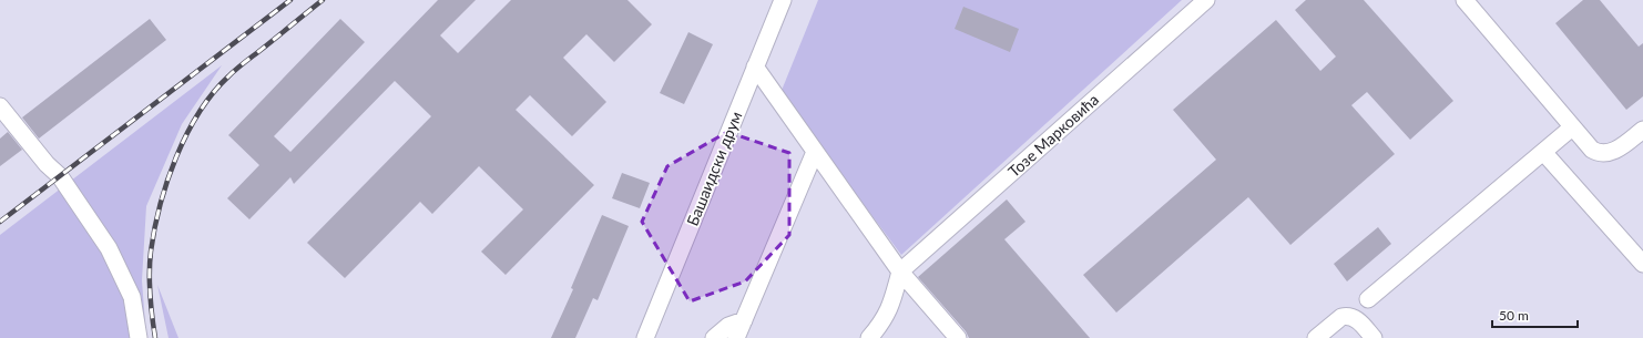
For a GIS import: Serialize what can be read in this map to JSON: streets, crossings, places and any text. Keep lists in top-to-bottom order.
{
  "streets": {
    "street": ["Тозе Марковића", "Башаидски друм"]
  },
  "scale_bar": "50 m"
}
